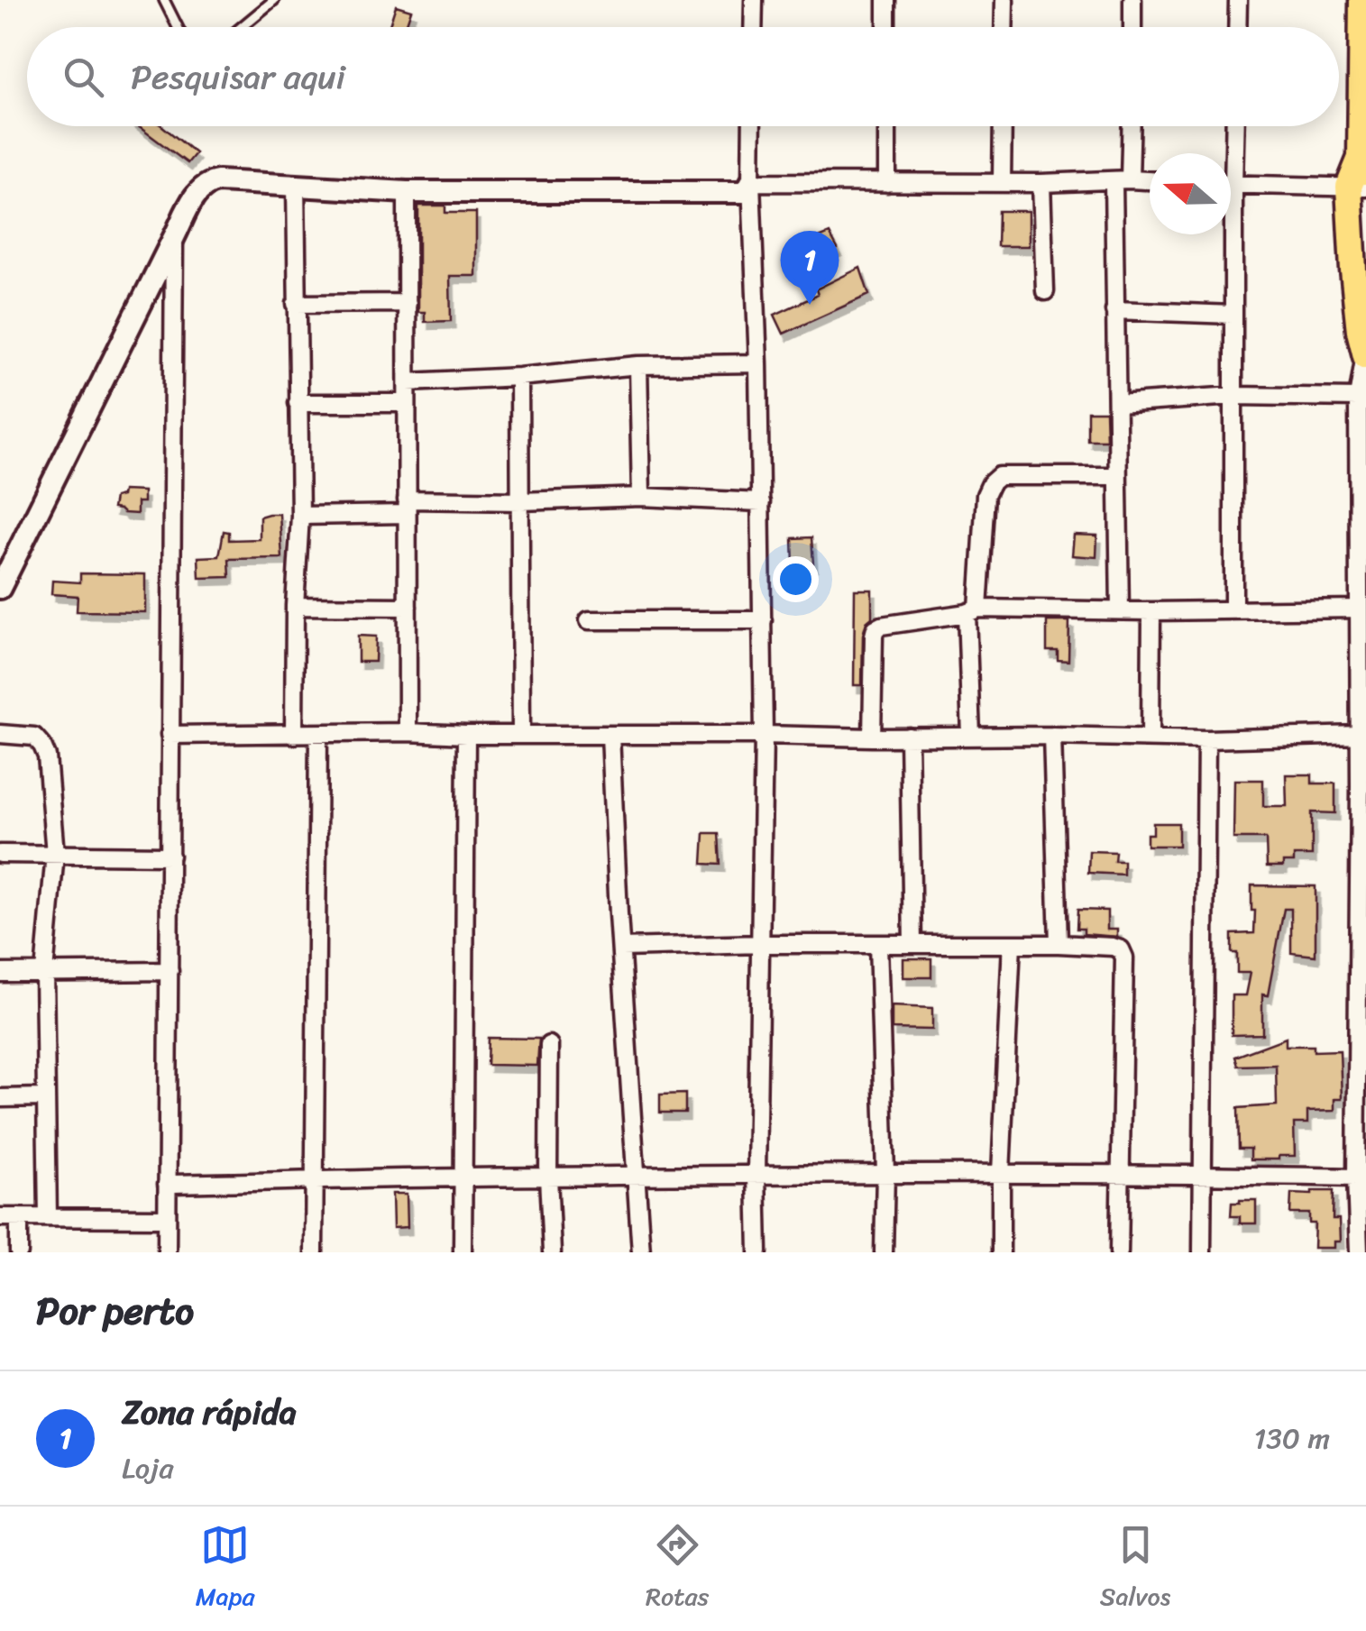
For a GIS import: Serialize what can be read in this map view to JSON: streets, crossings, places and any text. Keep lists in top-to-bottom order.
{
  "north": "left",
  "page": {
    "search": "Pesquisar aqui",
    "pins": "1",
    "heading": "Por perto",
    "list": [
      {
        "mark": "1",
        "name": "Zona rápida",
        "note": "Loja",
        "value": "130 m"
      }
    ],
    "nav": ["Mapa", "Rotas", "Salvos"]
  }
}
